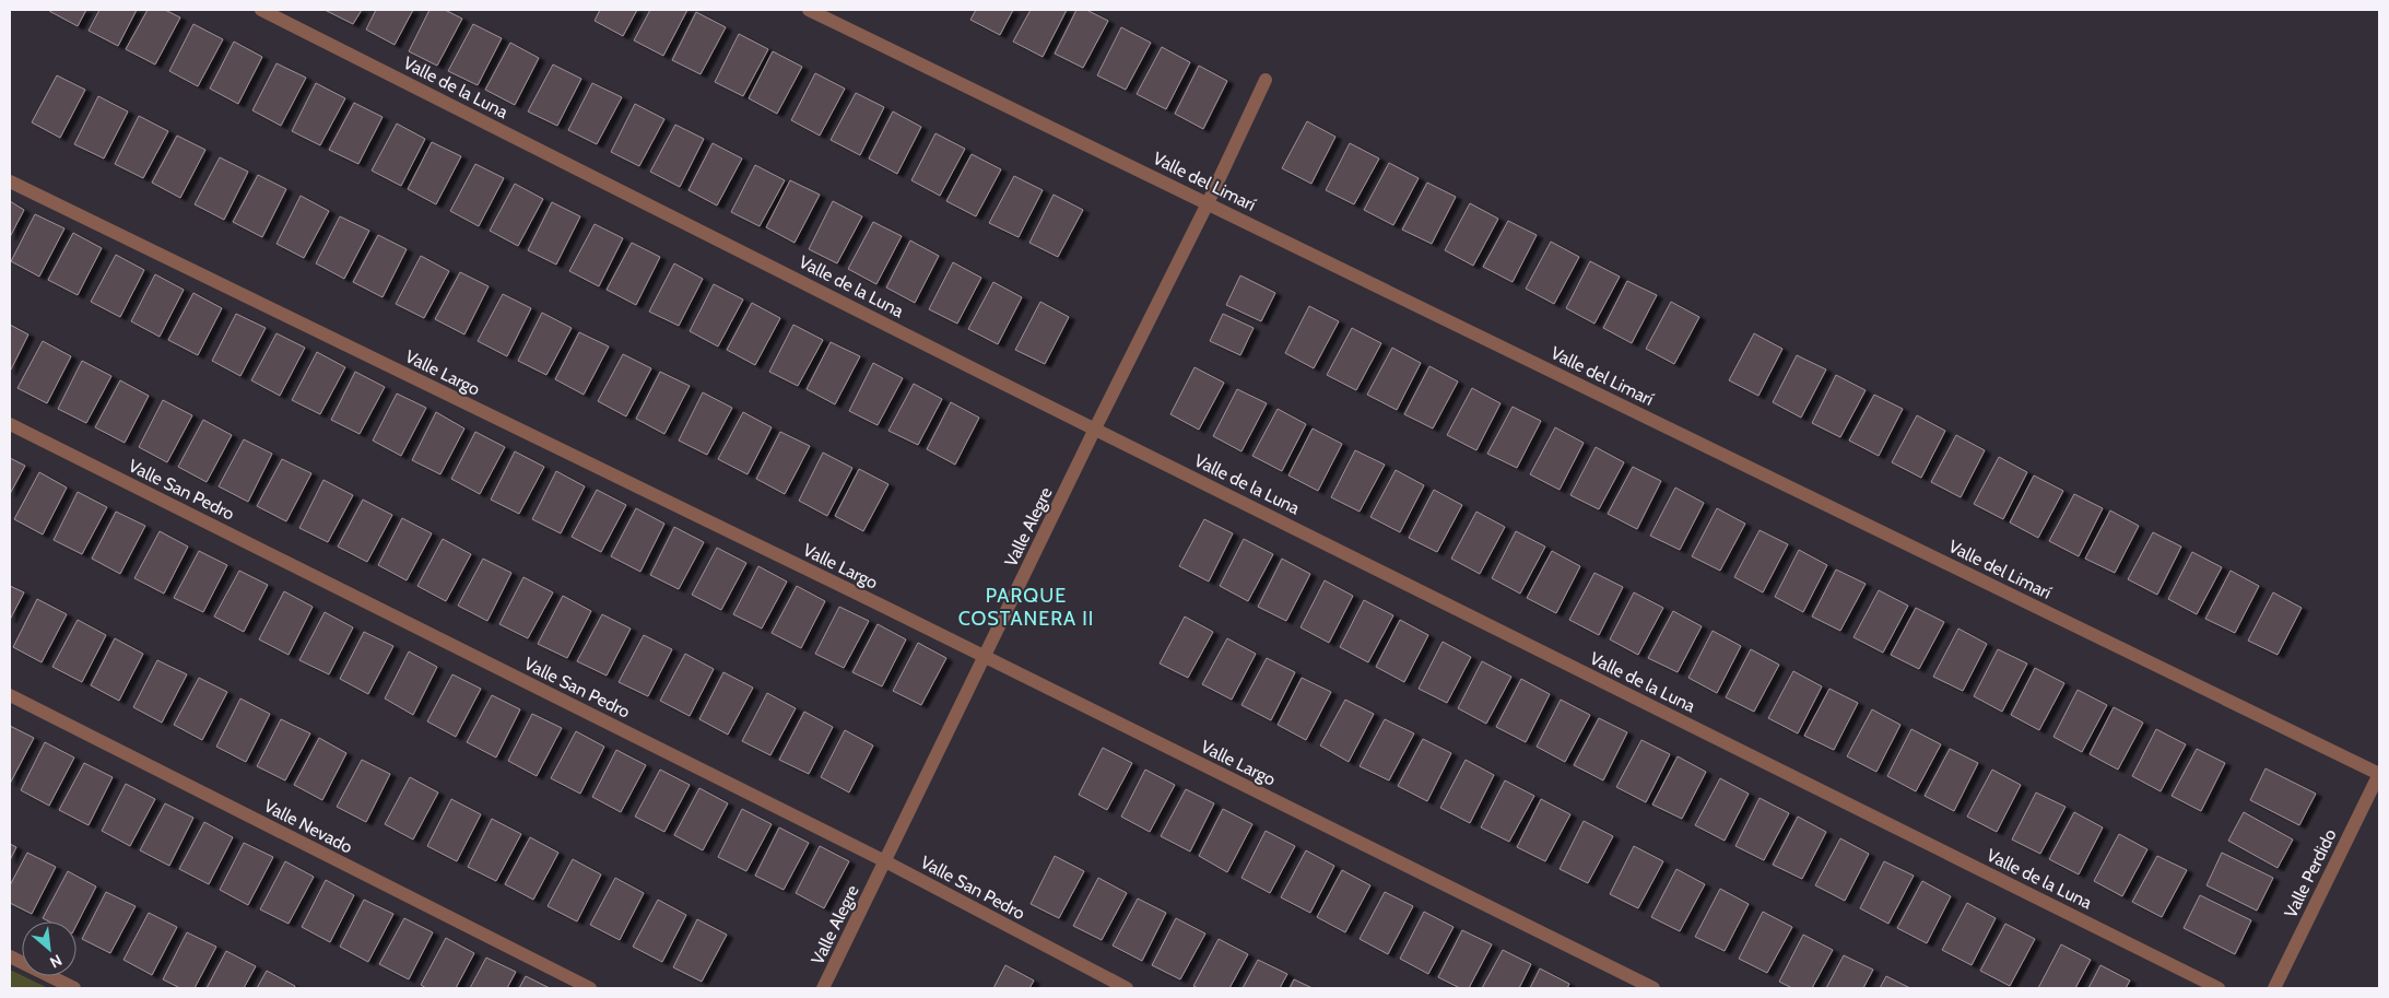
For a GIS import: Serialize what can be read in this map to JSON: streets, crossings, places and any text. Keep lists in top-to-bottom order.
{
  "streets": {
    "street": [
      "Valle de la Luna",
      "Valle del Limarí",
      "Valle Largo",
      "Valle San Pedro",
      "Valle Alegre",
      "Valle Nevado",
      "Valle Perdido"
    ]
  },
  "crossings": [
    ["Valle de la Luna", "Valle Alegre"],
    ["Valle del Limarí", "Valle Alegre"],
    ["Valle del Limarí", "Valle Perdido"],
    ["Valle Largo", "Valle Alegre"],
    ["Valle San Pedro", "Valle Alegre"]
  ],
  "districts": ["PARQUE COSTANERA II"],
  "north": "bottom right"
}
